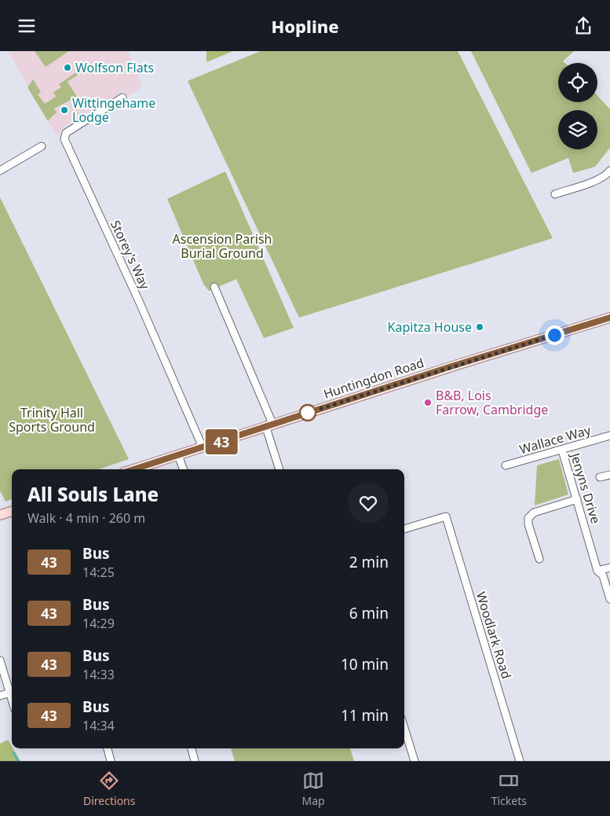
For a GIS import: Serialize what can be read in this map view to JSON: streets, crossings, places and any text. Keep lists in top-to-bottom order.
{
  "streets": {
    "main road": ["Huntingdon Road"],
    "street": [
      "Storey's Way",
      "Wallace Way",
      "Jenyns Drive",
      "Woodlark Road"
    ]
  },
  "crossings": [
    ["Storey's Way", "Huntingdon Road"],
    ["Wallace Way", "Jenyns Drive"]
  ],
  "parks": ["Ascension Parish Burial Ground", "Trinity Hall Sports Ground"],
  "places": [
    "Wolfson Flats",
    "Wittingehame Lodge",
    "Kapitza House",
    "B&B, Lois Farrow, Cambridge"
  ],
  "lines": ["bus line 43"],
  "page": {
    "header": "Hopline",
    "on_map": "43",
    "heading": ["All Souls Lane", "Walk · 4 min · 260 m"],
    "list": [
      {
        "mark": "43",
        "name": "Bus",
        "note": "14:25",
        "value": "2 min"
      },
      {
        "mark": "43",
        "name": "Bus",
        "note": "14:29",
        "value": "6 min"
      },
      {
        "mark": "43",
        "name": "Bus",
        "note": "14:33",
        "value": "10 min"
      },
      {
        "mark": "43",
        "name": "Bus",
        "note": "14:34",
        "value": "11 min"
      }
    ],
    "tabs": ["Directions", "Map", "Tickets"]
  }
}
